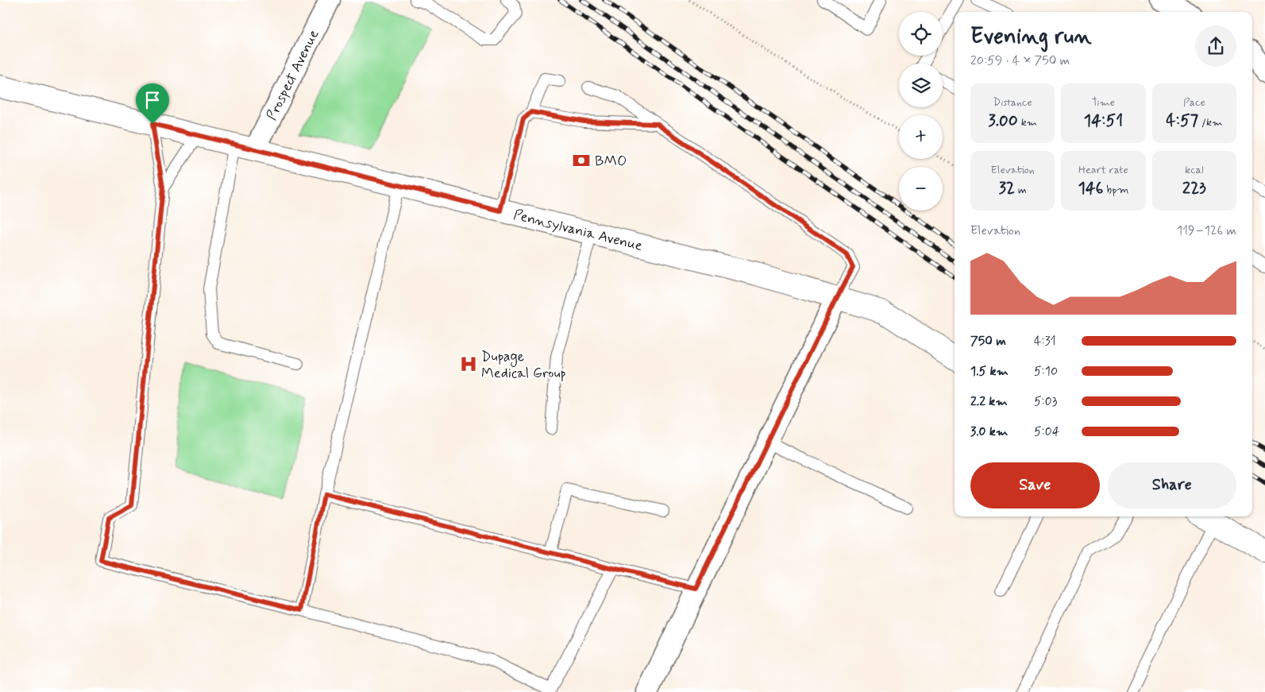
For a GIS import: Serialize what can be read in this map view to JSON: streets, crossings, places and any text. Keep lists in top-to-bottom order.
{
  "streets": {
    "street": ["Prospect Avenue", "Pennsylvania Avenue"]
  },
  "crossings": [
    ["Prospect Avenue", "Pennsylvania Avenue"]
  ],
  "places": {
    "bank": ["BMO"],
    "hospital": ["Dupage Medical Group"]
  },
  "page": {
    "map_buttons": ["+", "−"],
    "heading": ["Evening run", "20:59 · 4 × 750 m"],
    "stats": [
      ["Distance", "3.00 km"],
      ["Time", "14:51"],
      ["Pace", "4:57 /km"],
      ["Elevation", "32 m"],
      ["Heart rate", "146 bpm"],
      ["kcal", "223"]
    ],
    "chart": ["Elevation", "119–126 m"],
    "list": [
      {
        "name": "750 m",
        "note": "4:31"
      },
      {
        "name": "1.5 km",
        "note": "5:10"
      },
      {
        "name": "2.2 km",
        "note": "5:03"
      },
      {
        "name": "3.0 km",
        "note": "5:04"
      }
    ],
    "buttons": ["Save", "Share"]
  }
}
